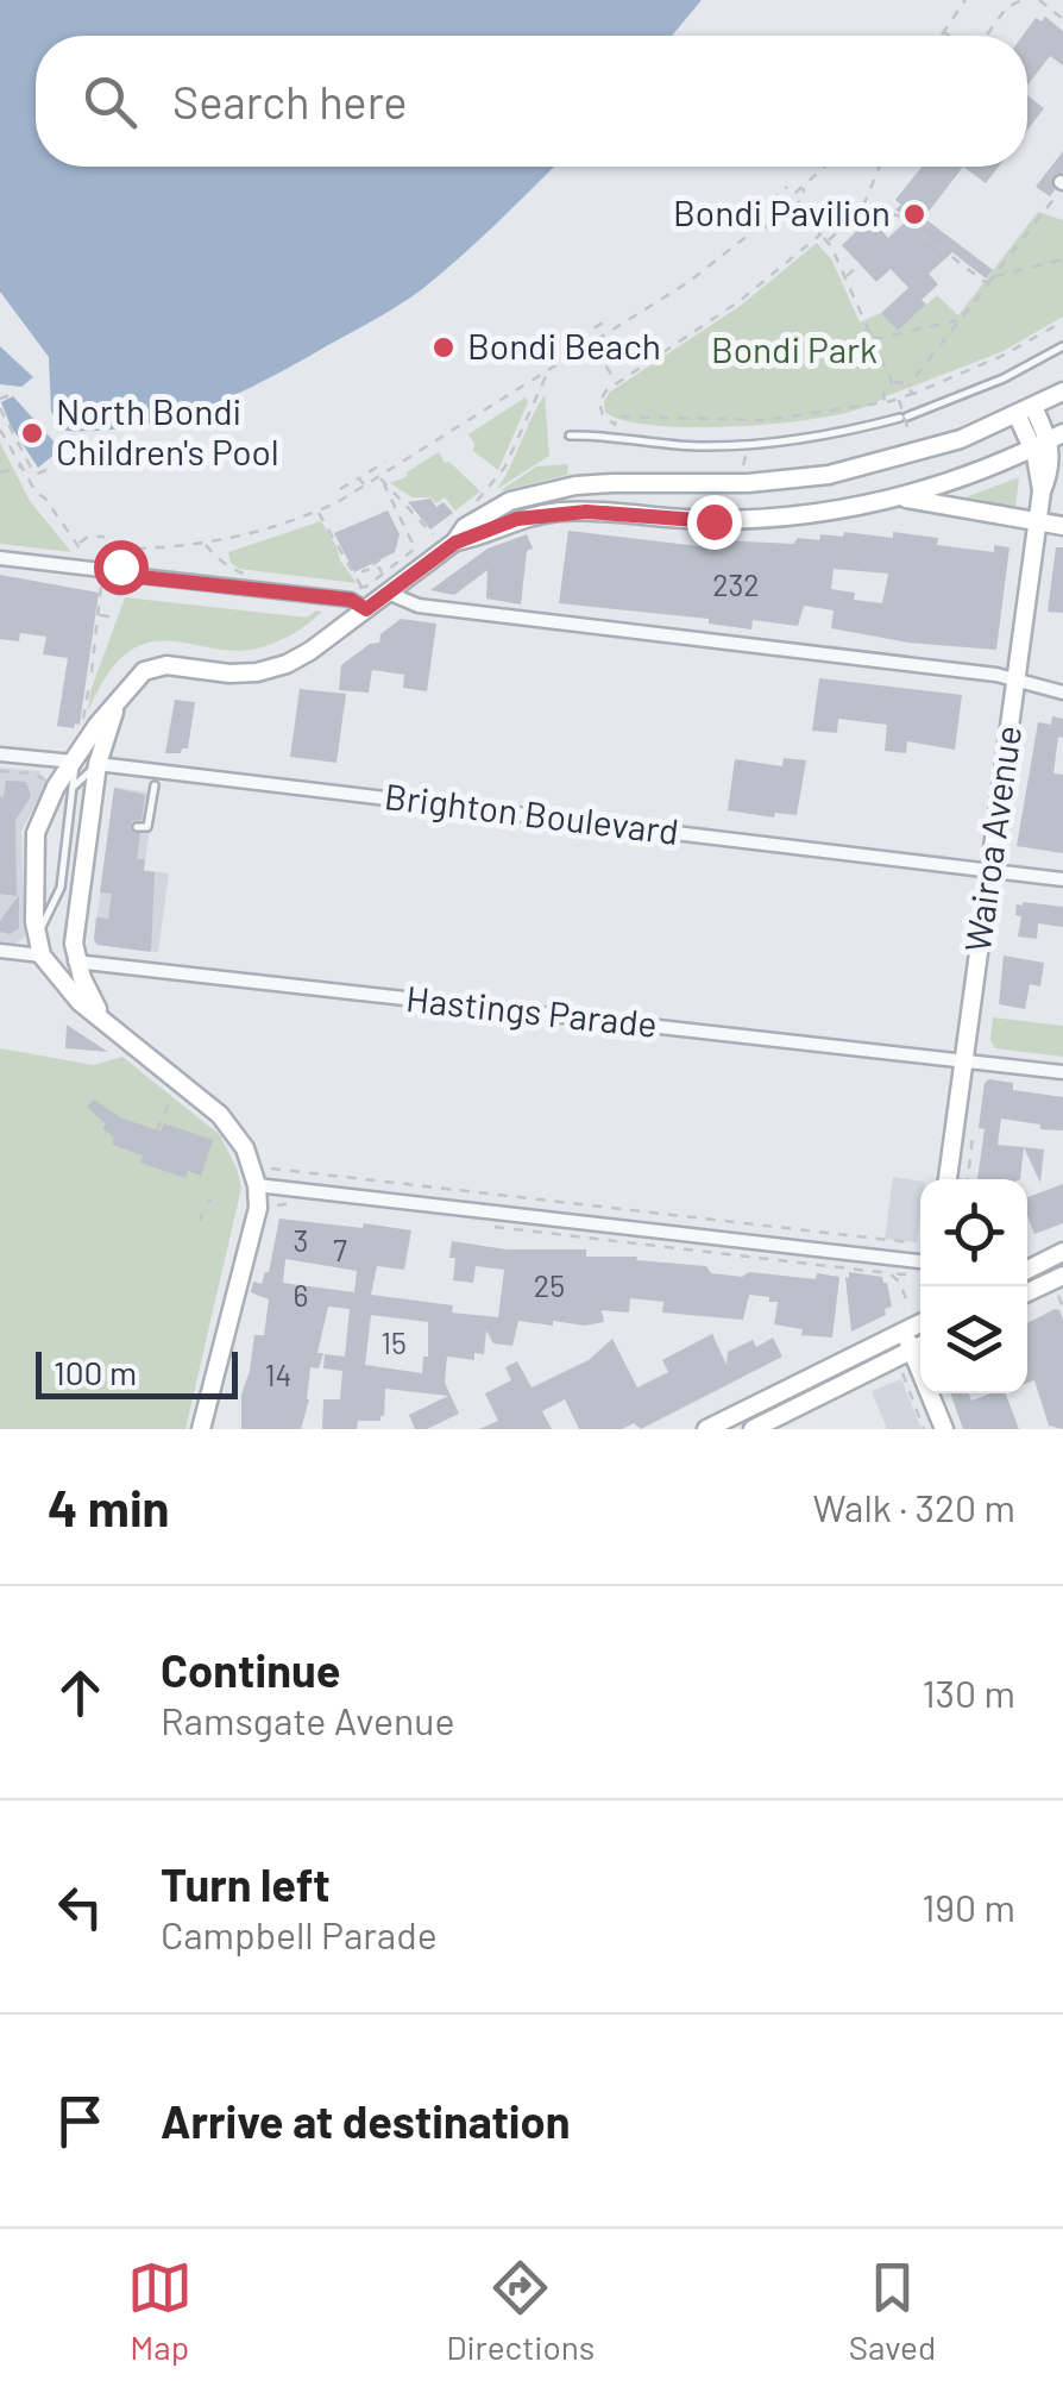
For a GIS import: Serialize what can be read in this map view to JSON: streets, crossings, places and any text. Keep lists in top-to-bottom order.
{
  "streets": {
    "street": ["Brighton Boulevard", "Wairoa Avenue", "Hastings Parade"]
  },
  "crossings": [
    ["Brighton Boulevard", "Wairoa Avenue"],
    ["Wairoa Avenue", "Hastings Parade"]
  ],
  "parks": ["Bondi Park"],
  "places": ["Bondi Pavilion", "Bondi Beach", "North Bondi Children's Pool"],
  "house_numbers": [
    "232",
    "3",
    "7",
    "25",
    "6",
    "15",
    "14"
  ],
  "scale_bar": "100 m",
  "page": {
    "search": "Search here",
    "scale": "100 m",
    "heading": ["4 min", "Walk · 320 m"],
    "list": [
      ["Continue", "Ramsgate Avenue", "130 m"],
      ["Turn left", "Campbell Parade", "190 m"],
      "Arrive at destination"
    ],
    "nav": ["Map", "Directions", "Saved"]
  }
}
